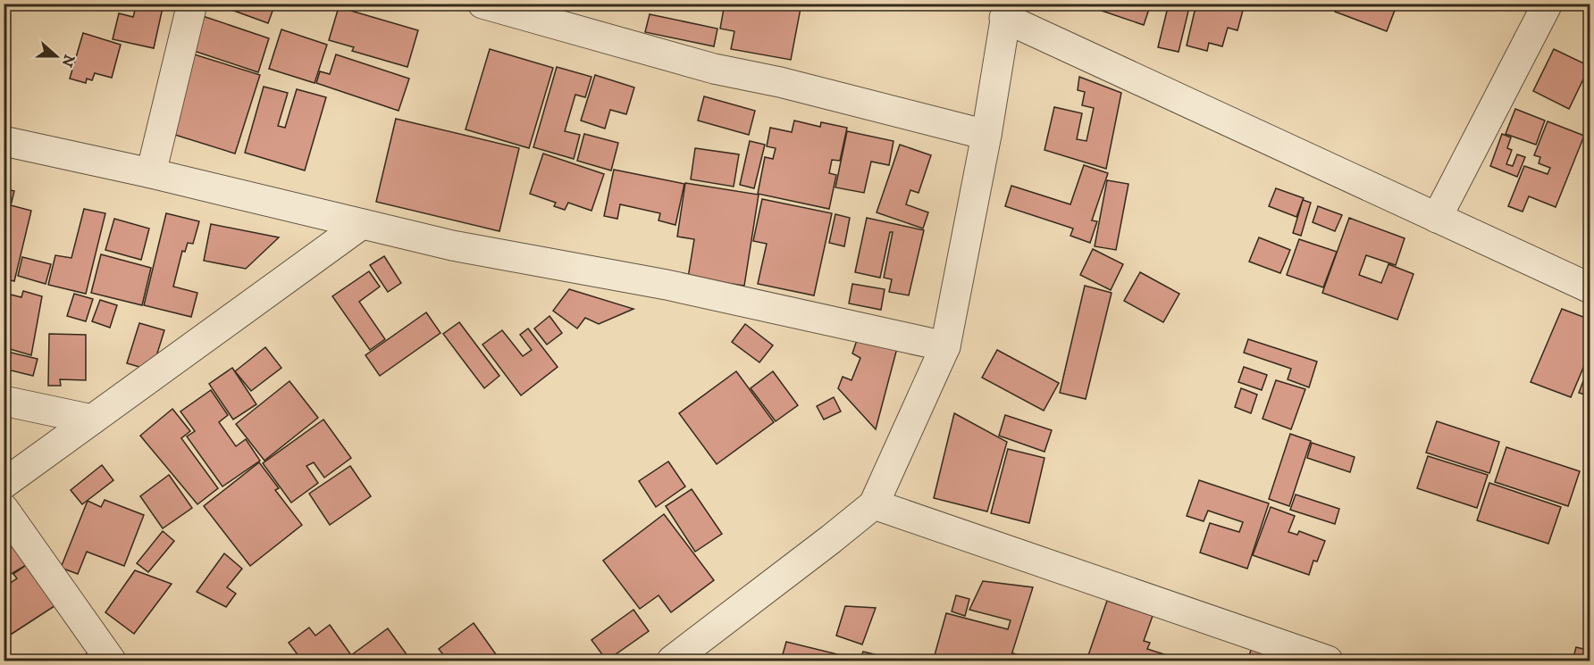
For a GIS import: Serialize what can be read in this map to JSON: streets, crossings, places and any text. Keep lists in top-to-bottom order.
{
  "north": "right"
}
